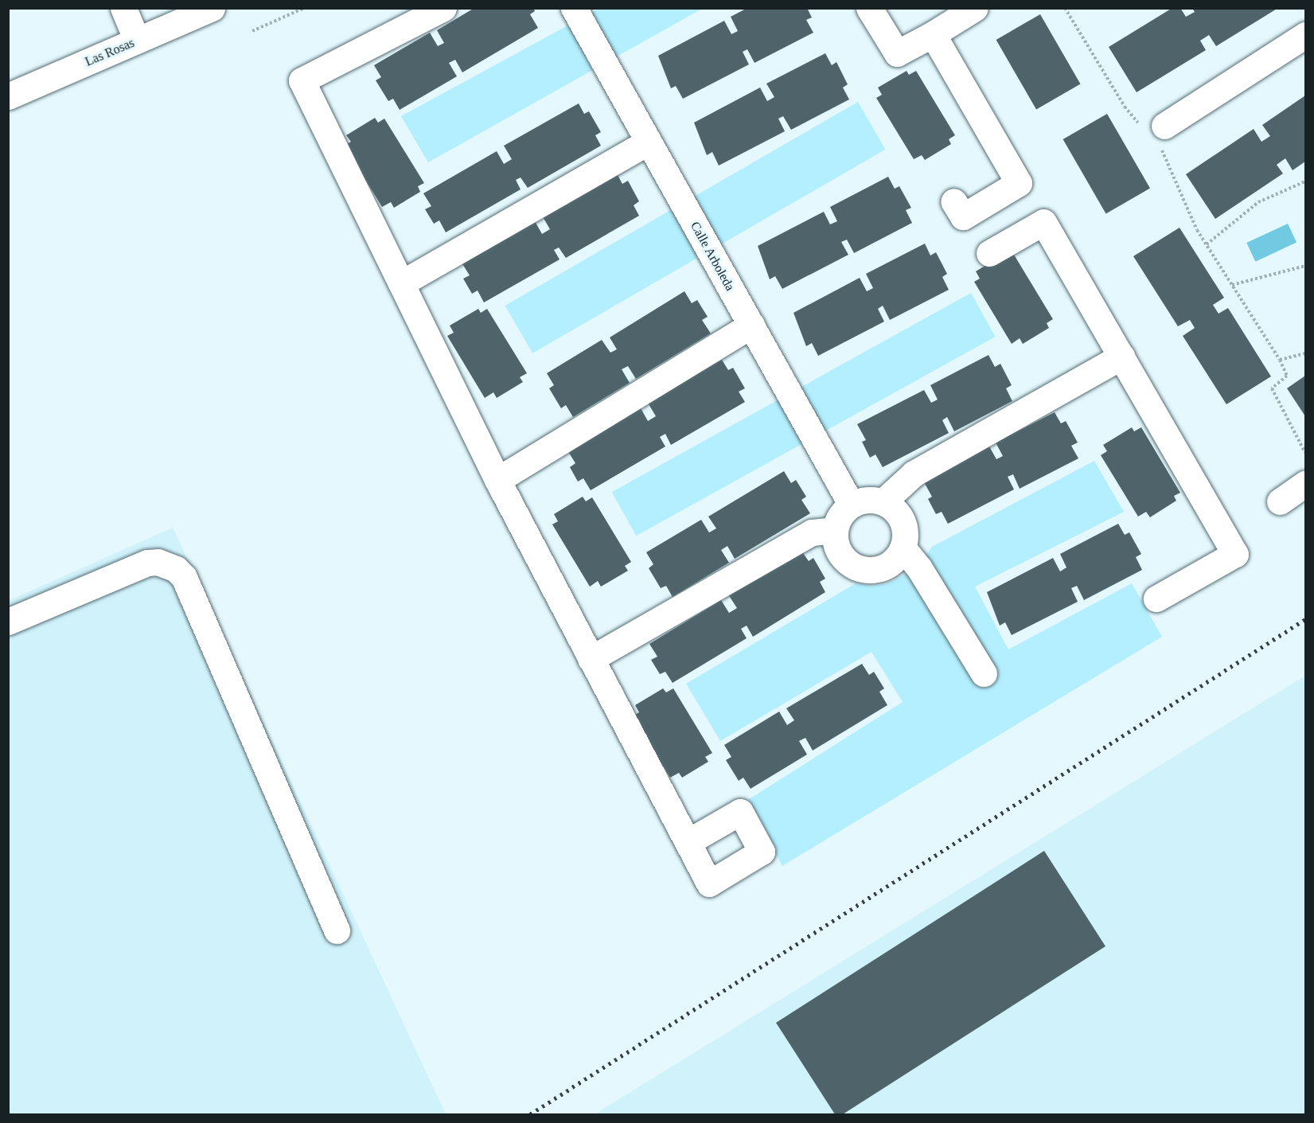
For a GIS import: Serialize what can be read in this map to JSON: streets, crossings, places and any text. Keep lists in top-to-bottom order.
{
  "streets": {
    "street": ["Las Rosas", "Calle Arboleda"]
  }
}
